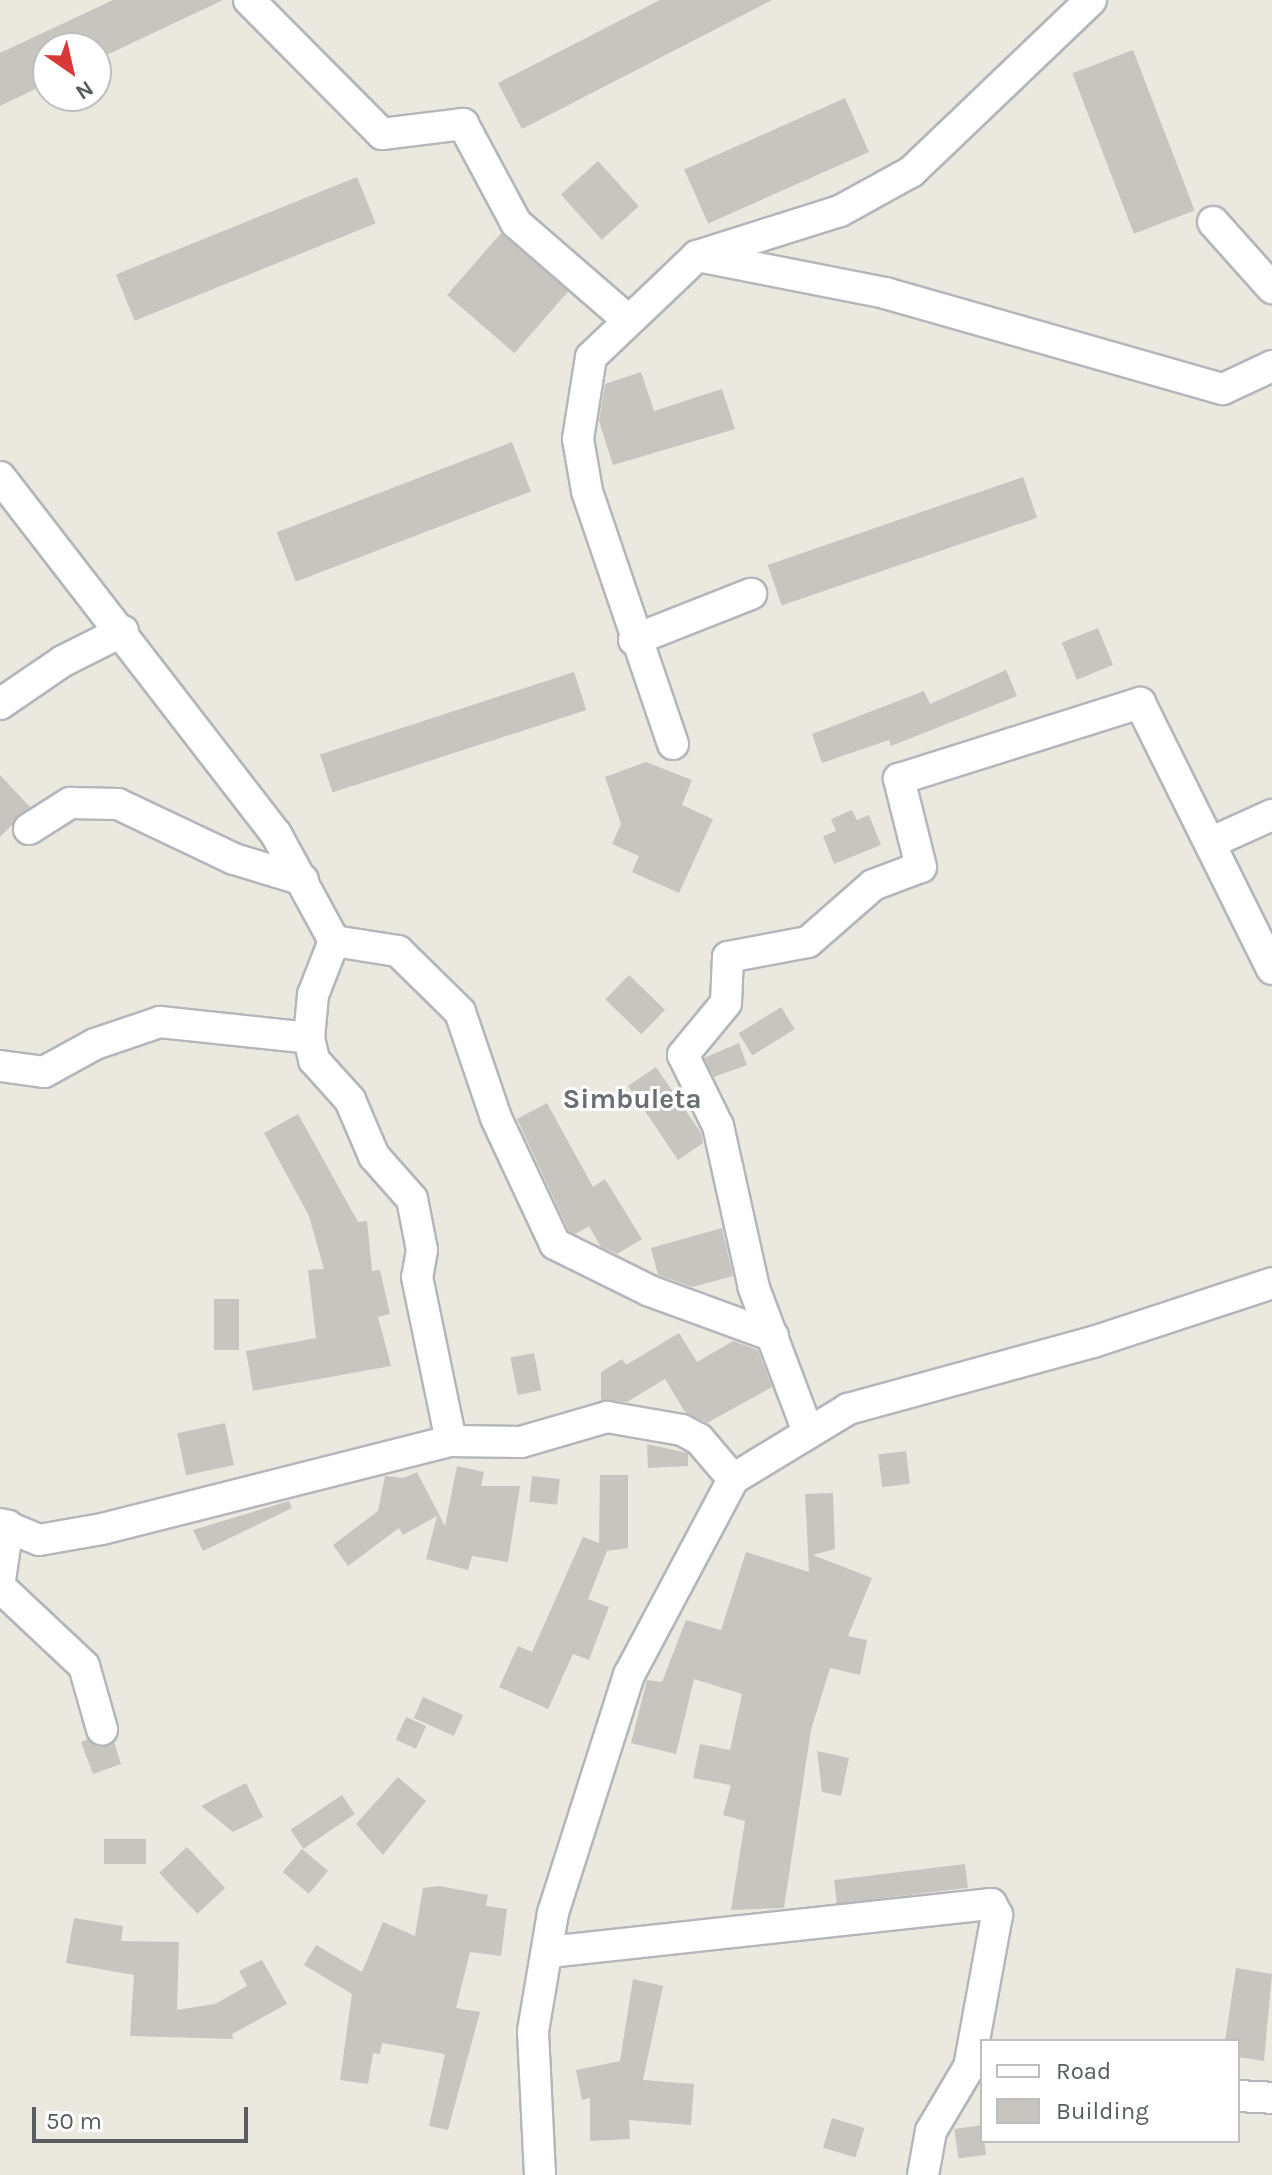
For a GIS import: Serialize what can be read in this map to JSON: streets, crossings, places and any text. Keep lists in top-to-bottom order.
{
  "districts": ["Simbuleta"],
  "legend": ["Road", "Building"],
  "scale_bar": "50 m",
  "north": "bottom right"
}
